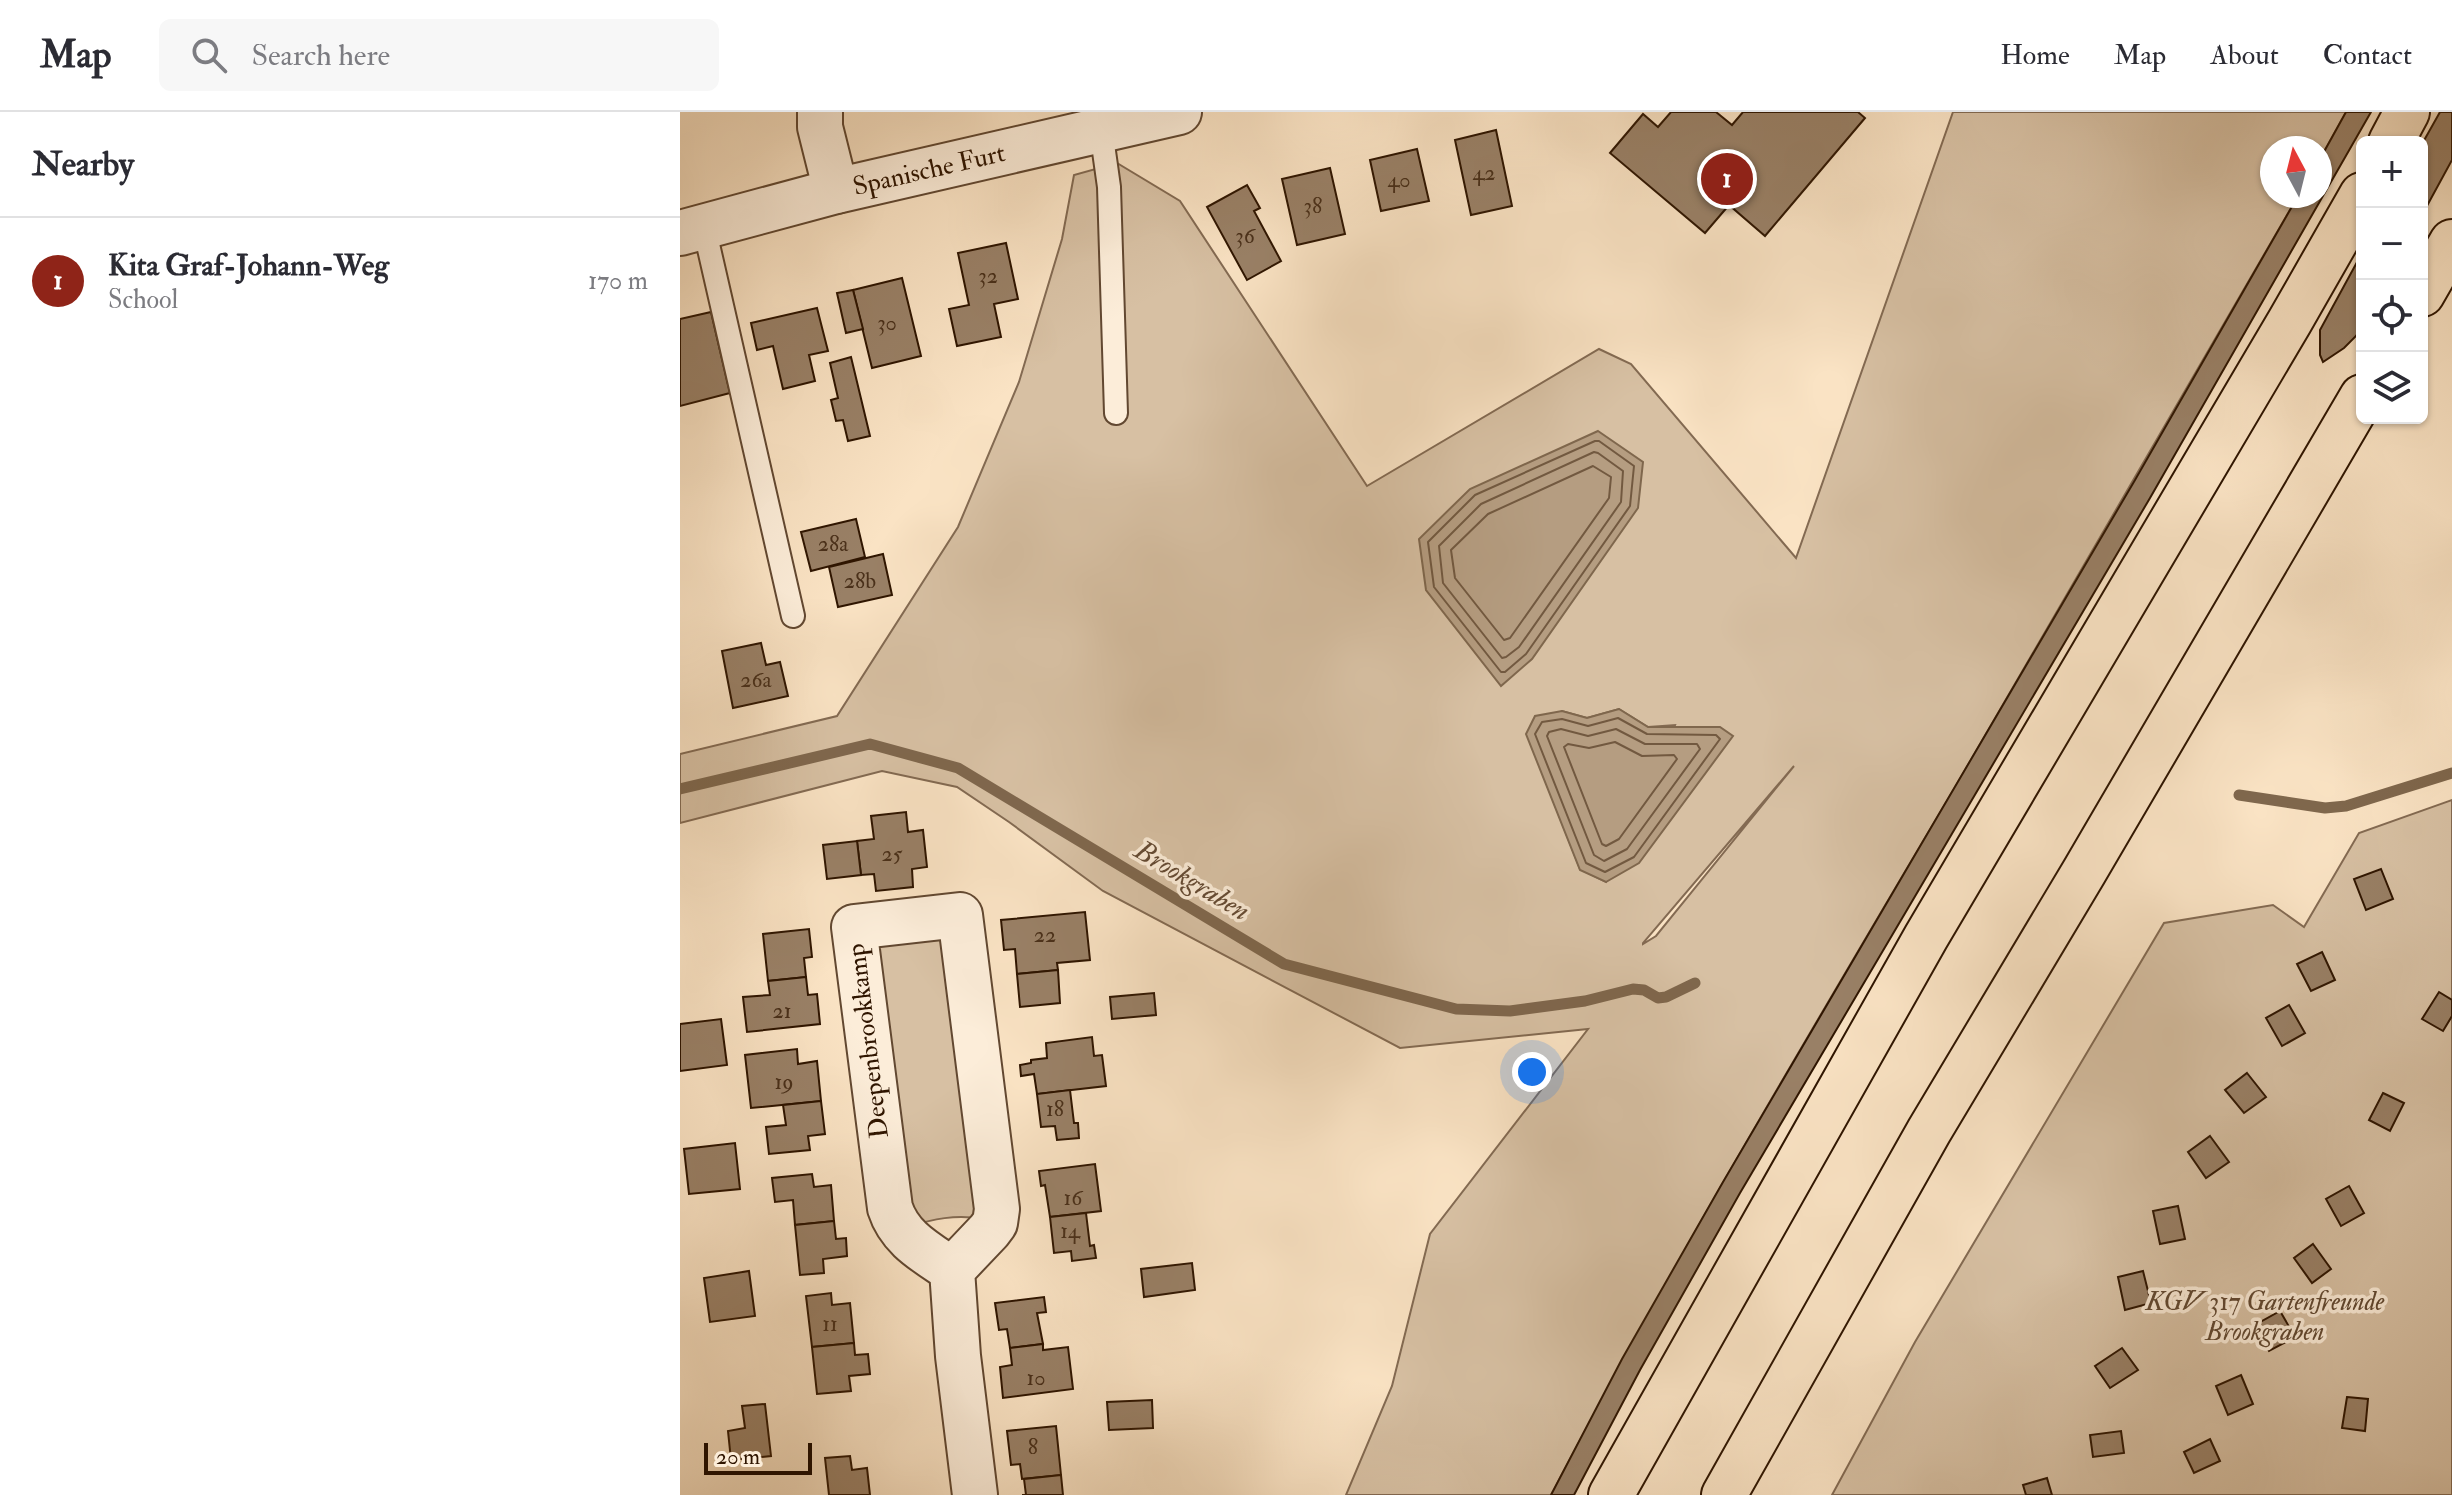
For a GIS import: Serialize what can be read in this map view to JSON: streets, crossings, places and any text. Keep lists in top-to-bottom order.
{
  "streets": {
    "street": ["Spanische Furt", "Deepenbrookkamp"]
  },
  "water": ["Brookgraben"],
  "parks": ["KGV 317 Gartenfreunde Brookgraben"],
  "house_numbers": [
    "42",
    "40",
    "38",
    "36",
    "32",
    "30",
    "28a",
    "28b",
    "26a",
    "25",
    "22",
    "21",
    "19",
    "18",
    "16",
    "14",
    "11",
    "10",
    "8"
  ],
  "scale_bar": "20 m",
  "north": "top",
  "page": {
    "header": "Map",
    "search": "Search here",
    "nav": [
      "Home",
      "Map",
      "About",
      "Contact"
    ],
    "heading": "Nearby",
    "map_buttons": ["+", "−"],
    "pins": "1",
    "list": [
      {
        "mark": "1",
        "name": "Kita Graf-Johann-Weg",
        "note": "School",
        "value": "170 m"
      }
    ],
    "scale": "20 m"
  }
}
